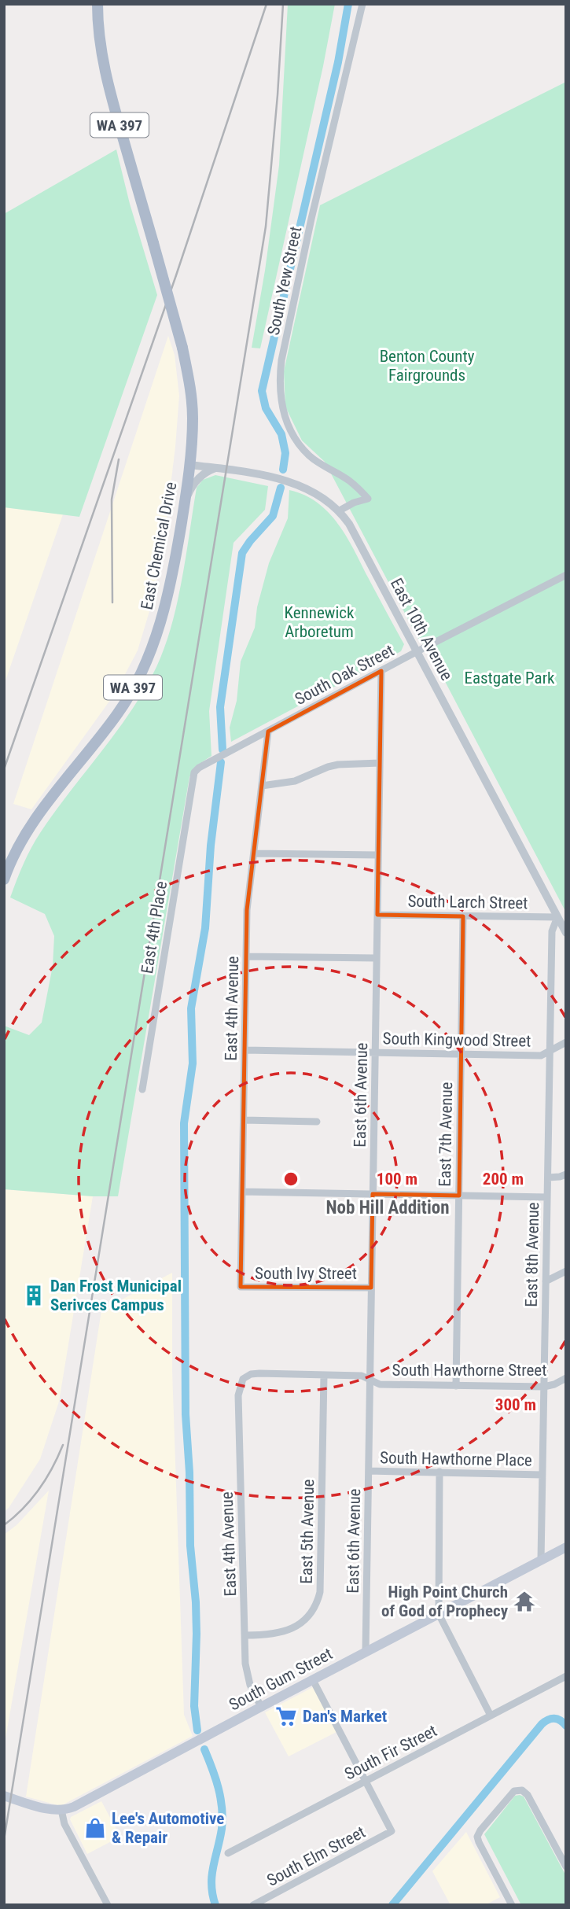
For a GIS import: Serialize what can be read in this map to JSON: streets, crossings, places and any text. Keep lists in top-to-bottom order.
{
  "streets": {
    "main road": ["WA 397", "East Chemical Drive", "South Gum Street"],
    "street": [
      "South Yew Street",
      "East 10th Avenue",
      "South Oak Street",
      "South Larch Street",
      "East 4th Place",
      "East 4th Avenue",
      "South Kingwood Street",
      "East 6th Avenue",
      "East 7th Avenue",
      "East 8th Avenue",
      "South Ivy Street",
      "South Hawthorne Street",
      "South Hawthorne Place",
      "East 5th Avenue",
      "South Fir Street",
      "South Elm Street"
    ]
  },
  "crossings": [
    ["South Yew Street", "East 10th Avenue"],
    ["East Chemical Drive", "East 10th Avenue"],
    ["East 10th Avenue", "South Oak Street"],
    ["East 10th Avenue", "South Larch Street"],
    ["East 10th Avenue", "East 8th Avenue"],
    ["South Oak Street", "East 4th Place"],
    ["South Oak Street", "East 4th Avenue"],
    ["South Oak Street", "East 6th Avenue"],
    ["South Larch Street", "East 6th Avenue"],
    ["South Larch Street", "East 7th Avenue"],
    ["South Larch Street", "East 8th Avenue"],
    ["East 4th Avenue", "South Kingwood Street"],
    ["East 4th Avenue", "South Ivy Street"],
    ["East 4th Avenue", "South Hawthorne Street"],
    ["East 4th Avenue", "East 5th Avenue"],
    ["East 4th Avenue", "South Gum Street"],
    ["South Kingwood Street", "East 6th Avenue"],
    ["South Kingwood Street", "East 7th Avenue"],
    ["South Kingwood Street", "East 8th Avenue"],
    ["East 6th Avenue", "South Ivy Street"],
    ["East 6th Avenue", "South Hawthorne Street"],
    ["East 6th Avenue", "South Hawthorne Place"],
    ["East 6th Avenue", "South Gum Street"],
    ["East 7th Avenue", "South Hawthorne Street"],
    ["East 8th Avenue", "South Hawthorne Street"],
    ["East 8th Avenue", "South Hawthorne Place"],
    ["East 8th Avenue", "South Gum Street"],
    ["South Hawthorne Street", "East 5th Avenue"],
    ["South Fir Street", "South Elm Street"]
  ],
  "districts": ["Nob Hill Addition"],
  "parks": ["Benton County Fairgrounds", "Kennewick Arboretum", "Eastgate Park"],
  "places": {
    "building": ["Dan Frost Municipal Serivces Campus"],
    "temple": ["High Point Church of God of Prophecy"],
    "supermarket": ["Dan's Market"],
    "shop": ["Lee's Automotive & Repair"]
  },
  "rings": ["100 m", "200 m", "300 m"]
}
